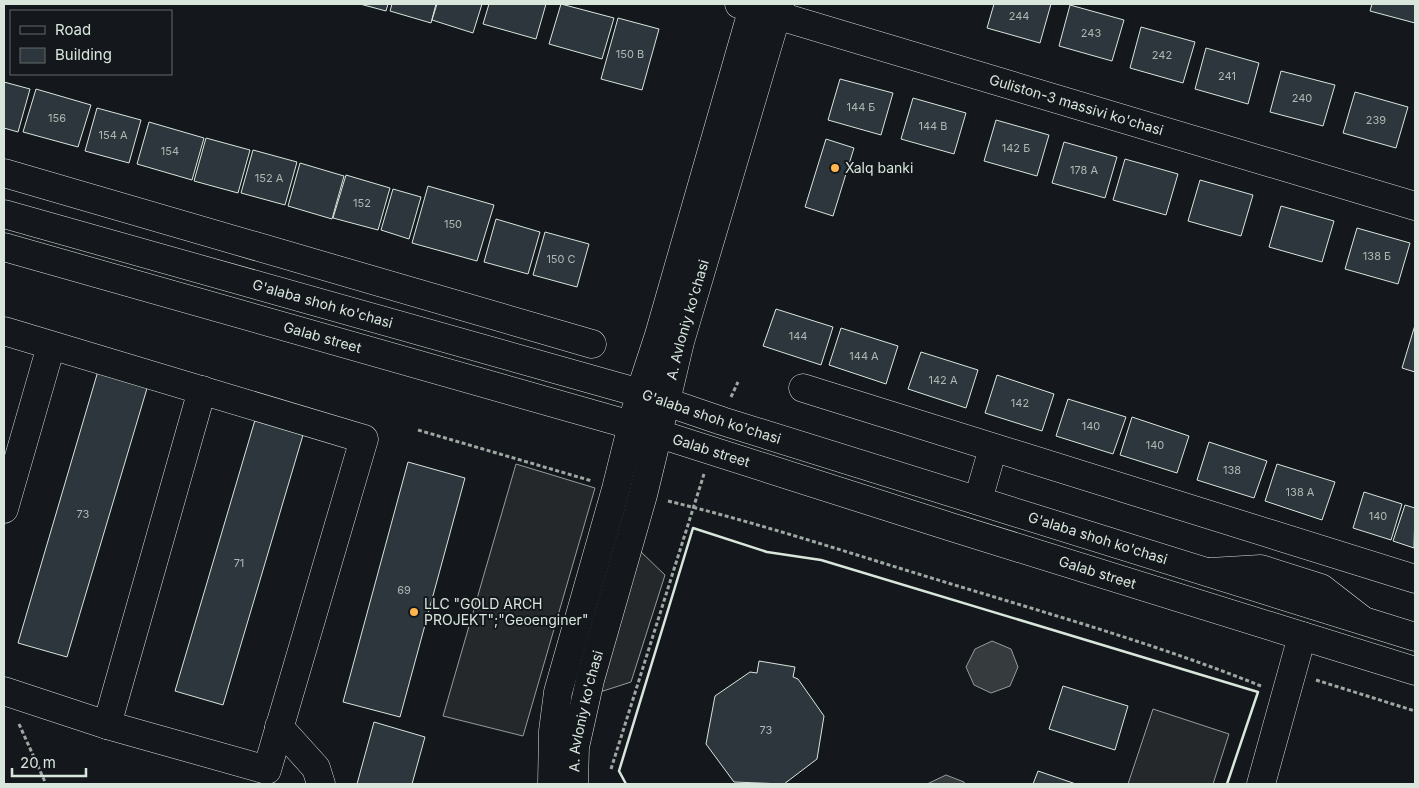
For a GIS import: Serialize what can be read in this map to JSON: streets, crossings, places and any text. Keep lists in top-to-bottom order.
{
  "streets": {
    "main road": [
      "Guliston-3 massivi ko'chasi",
      "G'alaba shoh ko'chasi",
      "A. Avloniy ko'chasi",
      "Galab street"
    ]
  },
  "crossings": [
    ["Guliston-3 massivi ko'chasi", "A. Avloniy ko'chasi"],
    ["G'alaba shoh ko'chasi", "A. Avloniy ko'chasi"],
    ["A. Avloniy ko'chasi", "Galab street"]
  ],
  "places": ["Xalq banki", "LLC \"GOLD ARCH PROJEKT\";\"Geoenginer\""],
  "house_numbers": [
    "244",
    "243",
    "150 В",
    "242",
    "241",
    "240",
    "144 Б",
    "156",
    "239",
    "144 В",
    "154 А",
    "142 Б",
    "154",
    "178 А",
    "152 А",
    "152",
    "150",
    "138 Б",
    "150 С",
    "144",
    "144 А",
    "142 А",
    "142",
    "140",
    "140",
    "138",
    "138 А",
    "73",
    "140",
    "71",
    "69",
    "73"
  ],
  "legend": ["Road", "Building"],
  "scale_bar": "20 m"
}
